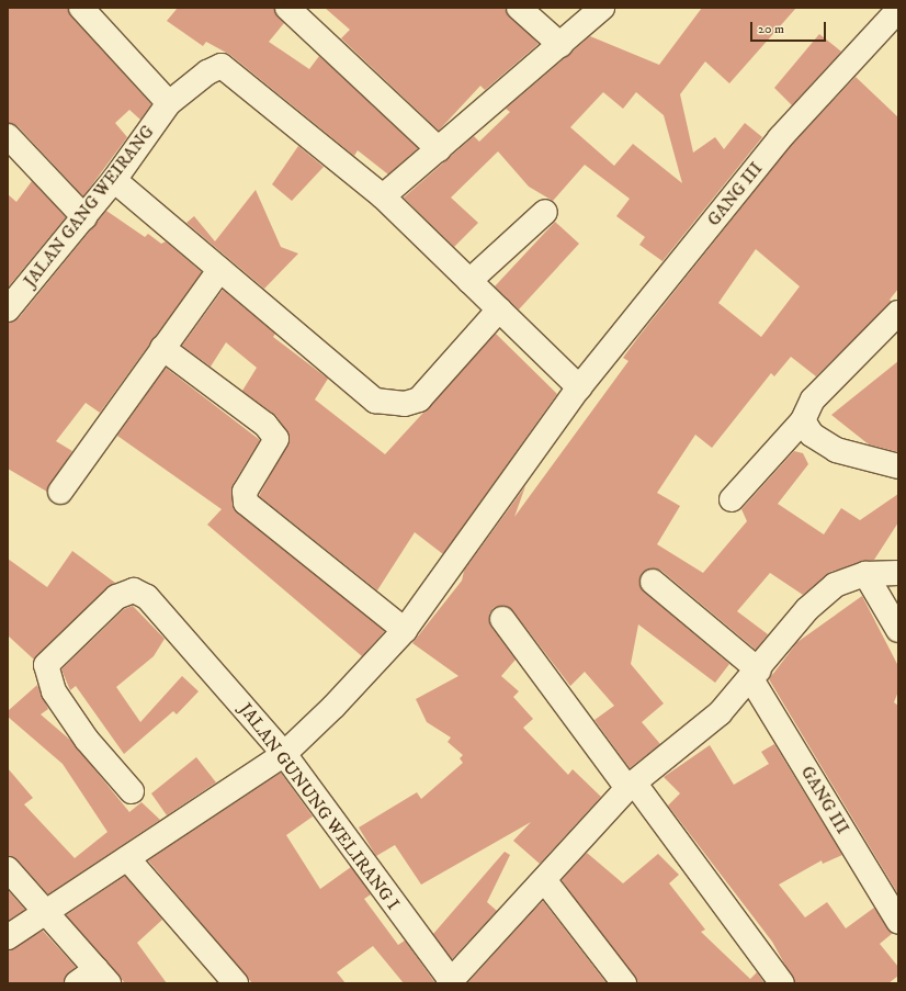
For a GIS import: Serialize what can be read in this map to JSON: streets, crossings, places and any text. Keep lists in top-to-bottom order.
{
  "streets": {
    "street": ["GANG III", "JALAN GANG WEIRANG", "JALAN GUNUNG WELIRANG I"]
  },
  "crossings": [
    ["GANG III", "JALAN GUNUNG WELIRANG I"]
  ],
  "scale_bar": "20 m"
}
